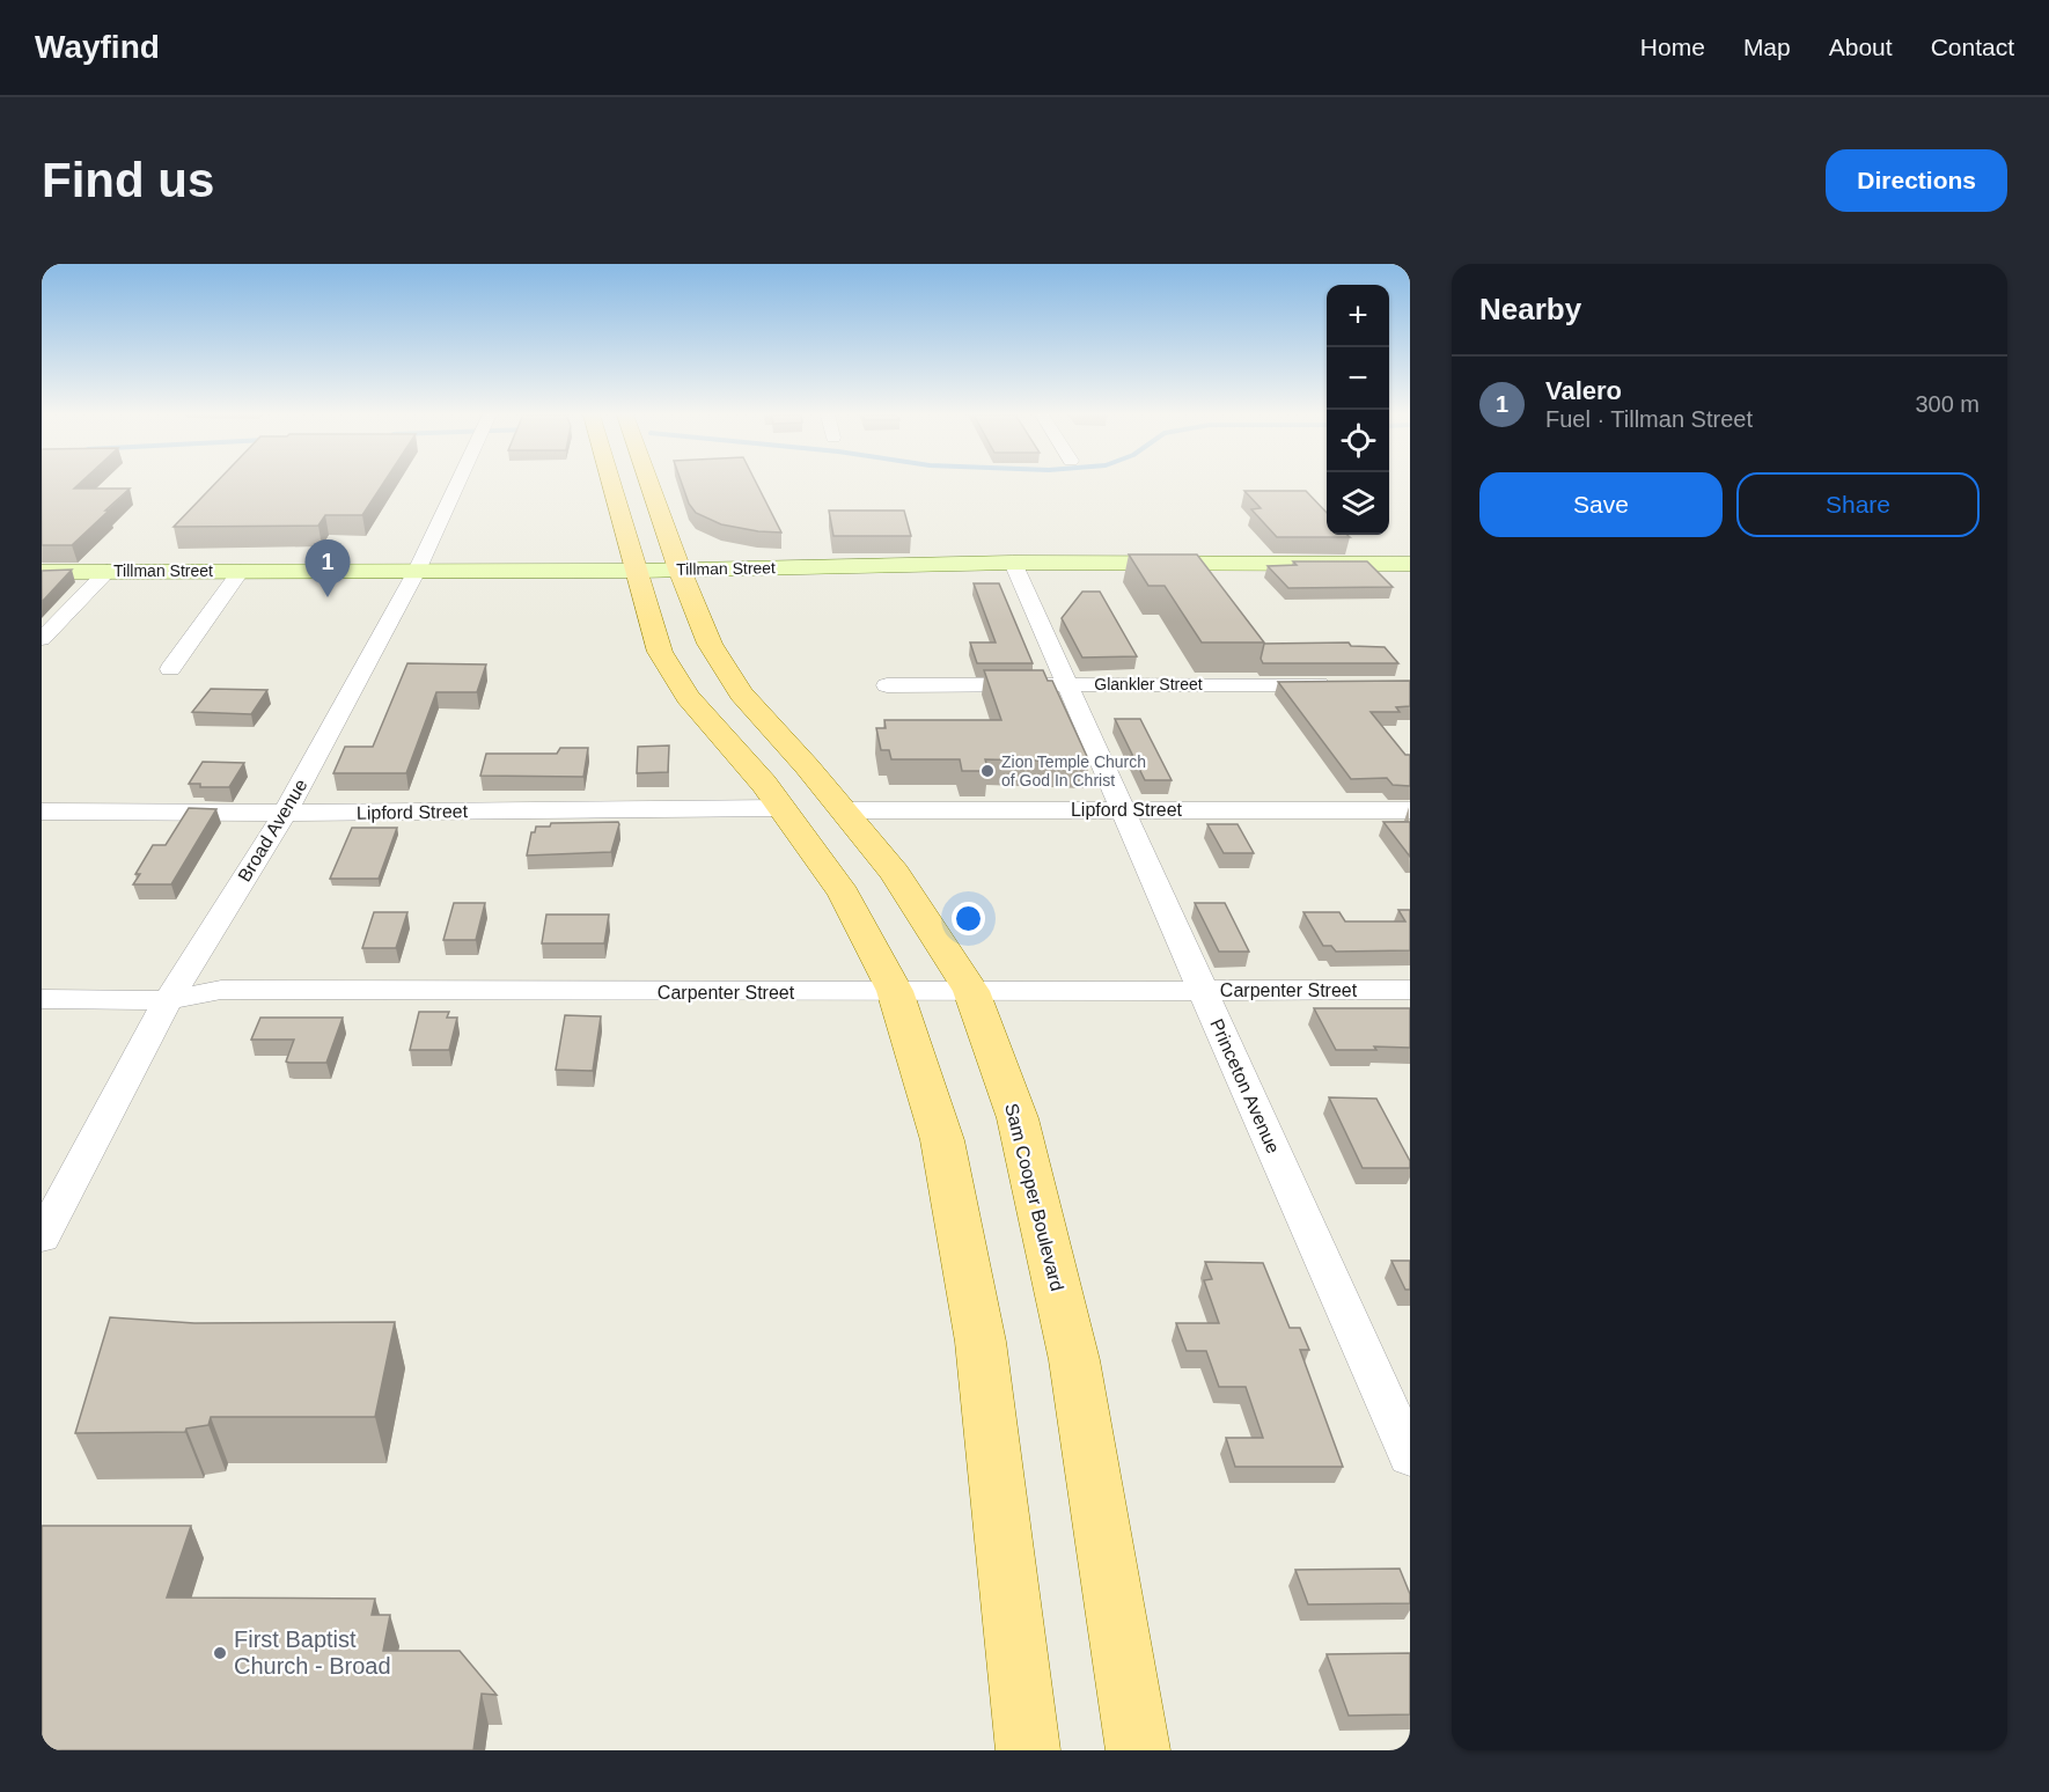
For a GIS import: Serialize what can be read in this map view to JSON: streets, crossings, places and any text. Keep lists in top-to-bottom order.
{
  "streets": {
    "main road": ["Tillman Street", "Sam Cooper Boulevard"],
    "street": [
      "Glankler Street",
      "Lipford Street",
      "Broad Avenue",
      "Carpenter Street",
      "Princeton Avenue"
    ]
  },
  "crossings": [
    ["Tillman Street", "Broad Avenue"],
    ["Tillman Street", "Princeton Avenue"],
    ["Tillman Street", "Sam Cooper Boulevard"],
    ["Glankler Street", "Princeton Avenue"],
    ["Lipford Street", "Broad Avenue"],
    ["Lipford Street", "Princeton Avenue"],
    ["Lipford Street", "Sam Cooper Boulevard"],
    ["Broad Avenue", "Carpenter Street"],
    ["Carpenter Street", "Princeton Avenue"],
    ["Carpenter Street", "Sam Cooper Boulevard"]
  ],
  "places": ["Zion Temple Church of God In Christ", "First Baptist Church - Broad"],
  "page": {
    "header": "Wayfind",
    "nav": [
      "Home",
      "Map",
      "About",
      "Contact"
    ],
    "buttons": [
      "Directions",
      ["Save", "Share"]
    ],
    "title": "Find us",
    "heading": "Nearby",
    "map_buttons": ["+", "−"],
    "list": [
      {
        "mark": "1",
        "name": "Valero",
        "note": "Fuel · Tillman Street",
        "value": "300 m"
      }
    ],
    "pins": "1"
  }
}
